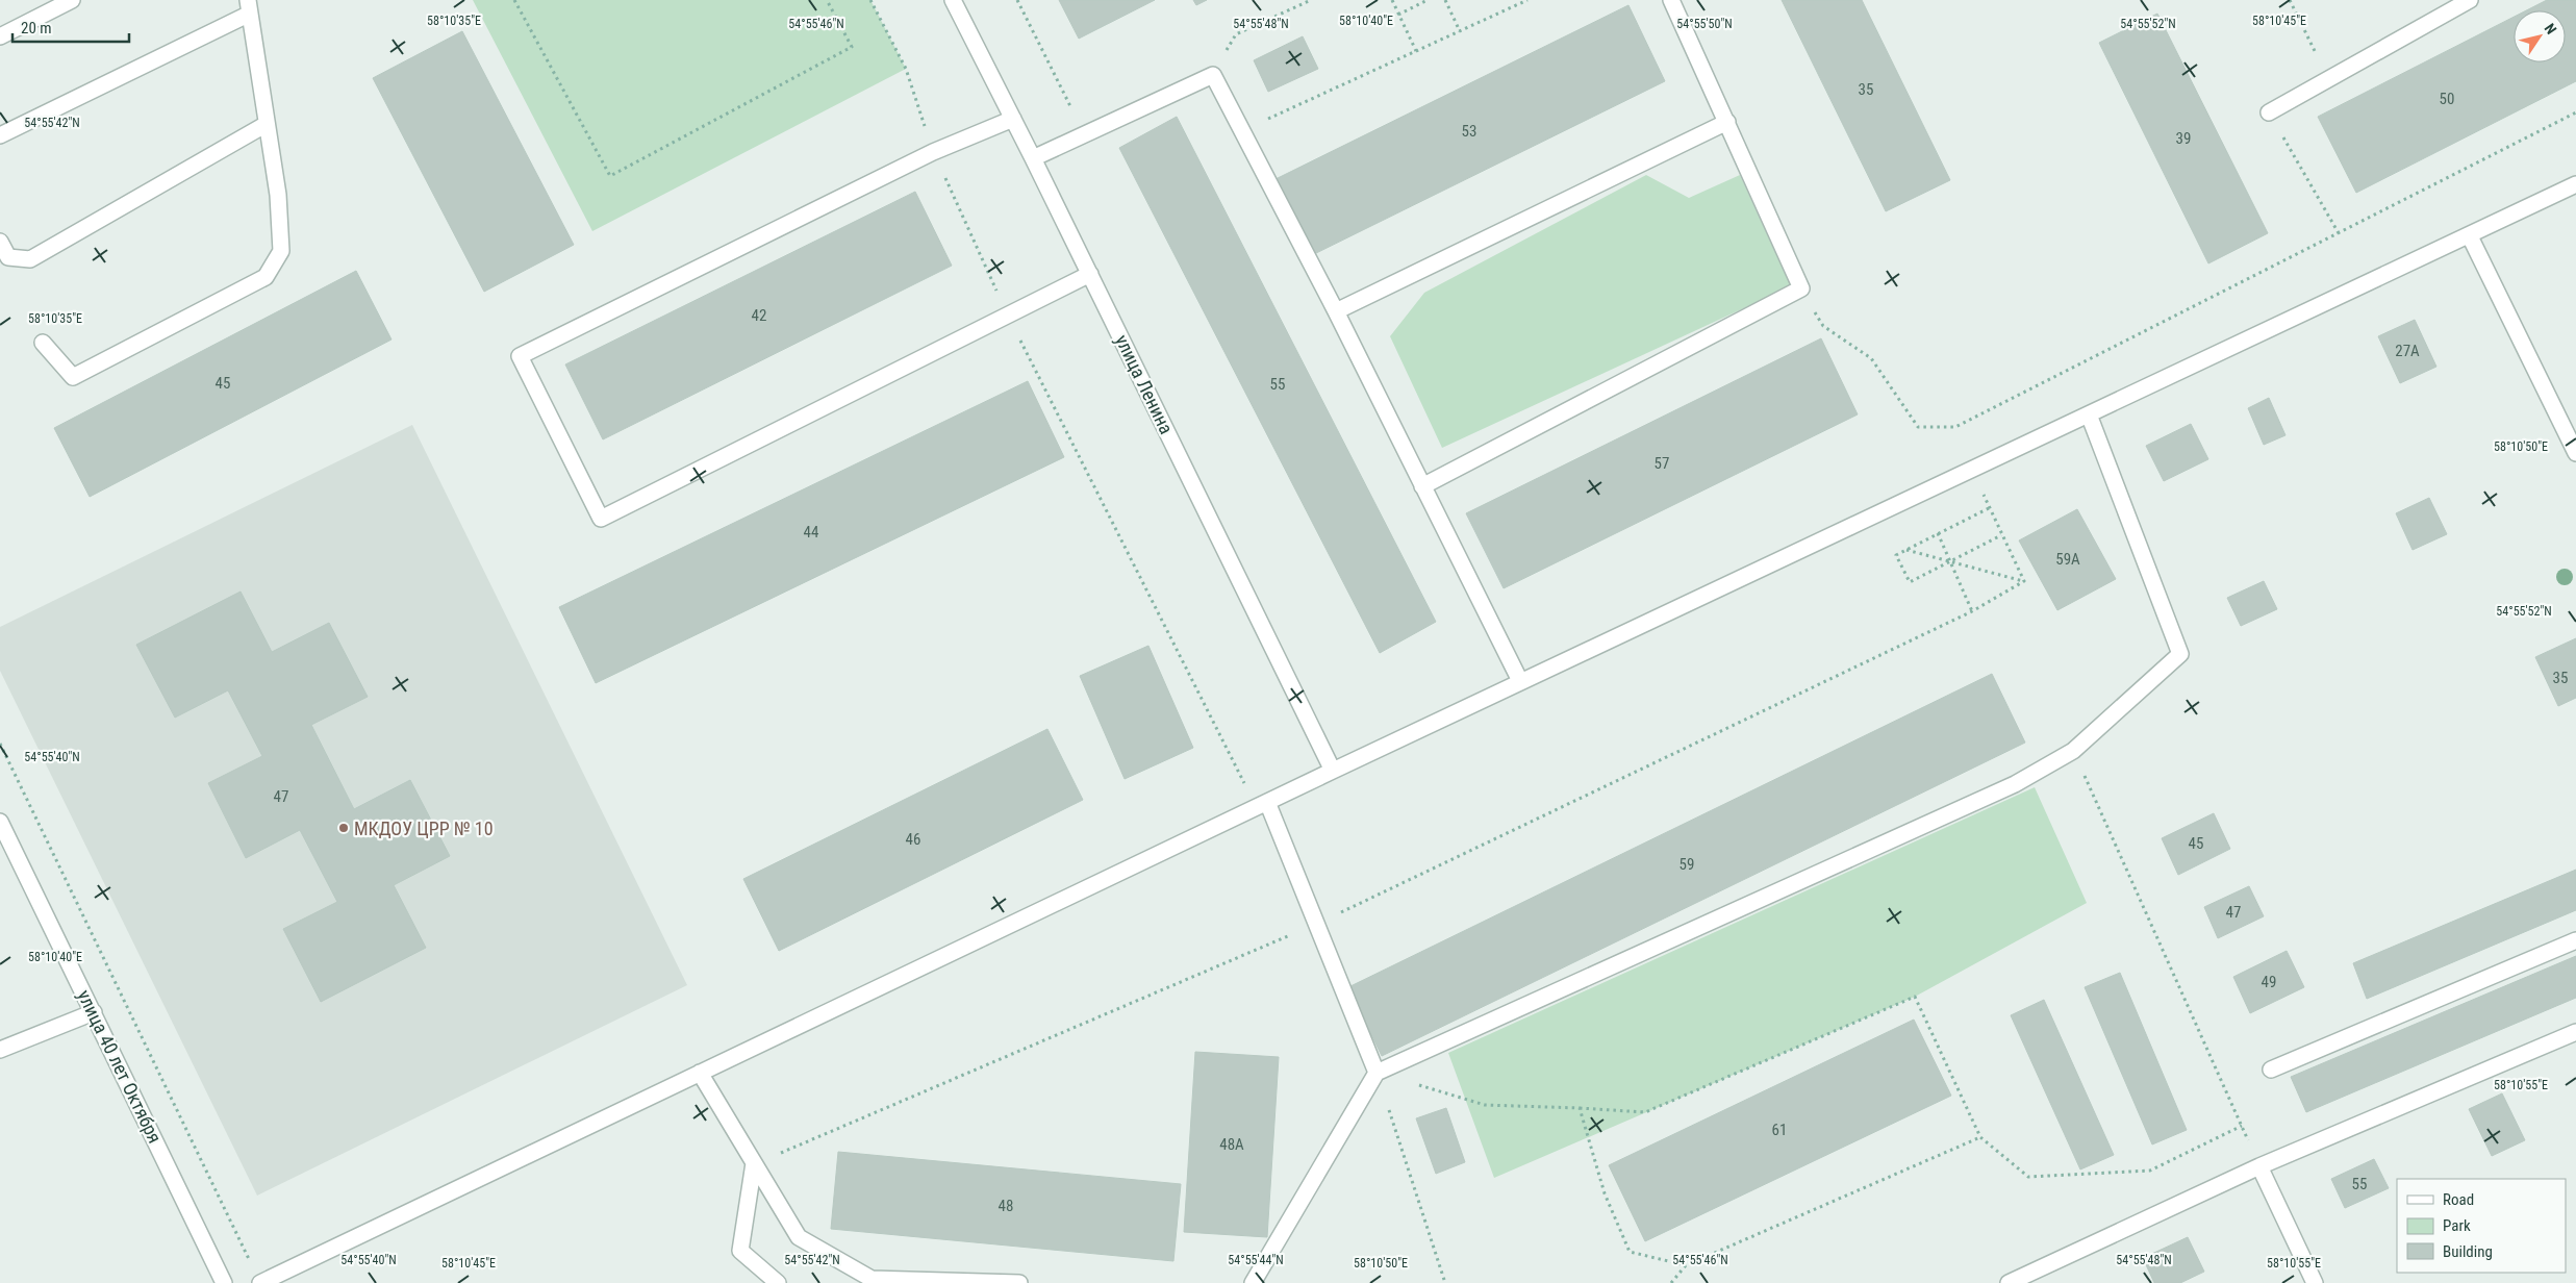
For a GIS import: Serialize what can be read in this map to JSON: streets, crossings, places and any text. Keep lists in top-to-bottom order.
{
  "streets": {
    "street": ["улица Ленина", "улица 40 лет Октября"]
  },
  "places": ["МКДОУ ЦРР № 10"],
  "house_numbers": [
    "35",
    "50",
    "53",
    "39",
    "42",
    "27А",
    "45",
    "55",
    "57",
    "44",
    "59А",
    "35",
    "47",
    "46",
    "45",
    "59",
    "47",
    "49",
    "61",
    "48А",
    "55",
    "48"
  ],
  "legend": ["Road", "Park", "Building"],
  "scale_bar": "20 m",
  "north": "top right",
  "coordinates": [
    "58°10'35\"E",
    "58°10'40\"E",
    "58°10'45\"E",
    "54°55'46\"N",
    "54°55'48\"N",
    "54°55'50\"N",
    "54°55'52\"N",
    "54°55'42\"N",
    "58°10'50\"E",
    "54°55'40\"N",
    "58°10'55\"E",
    "54°55'44\"N"
  ]
}
